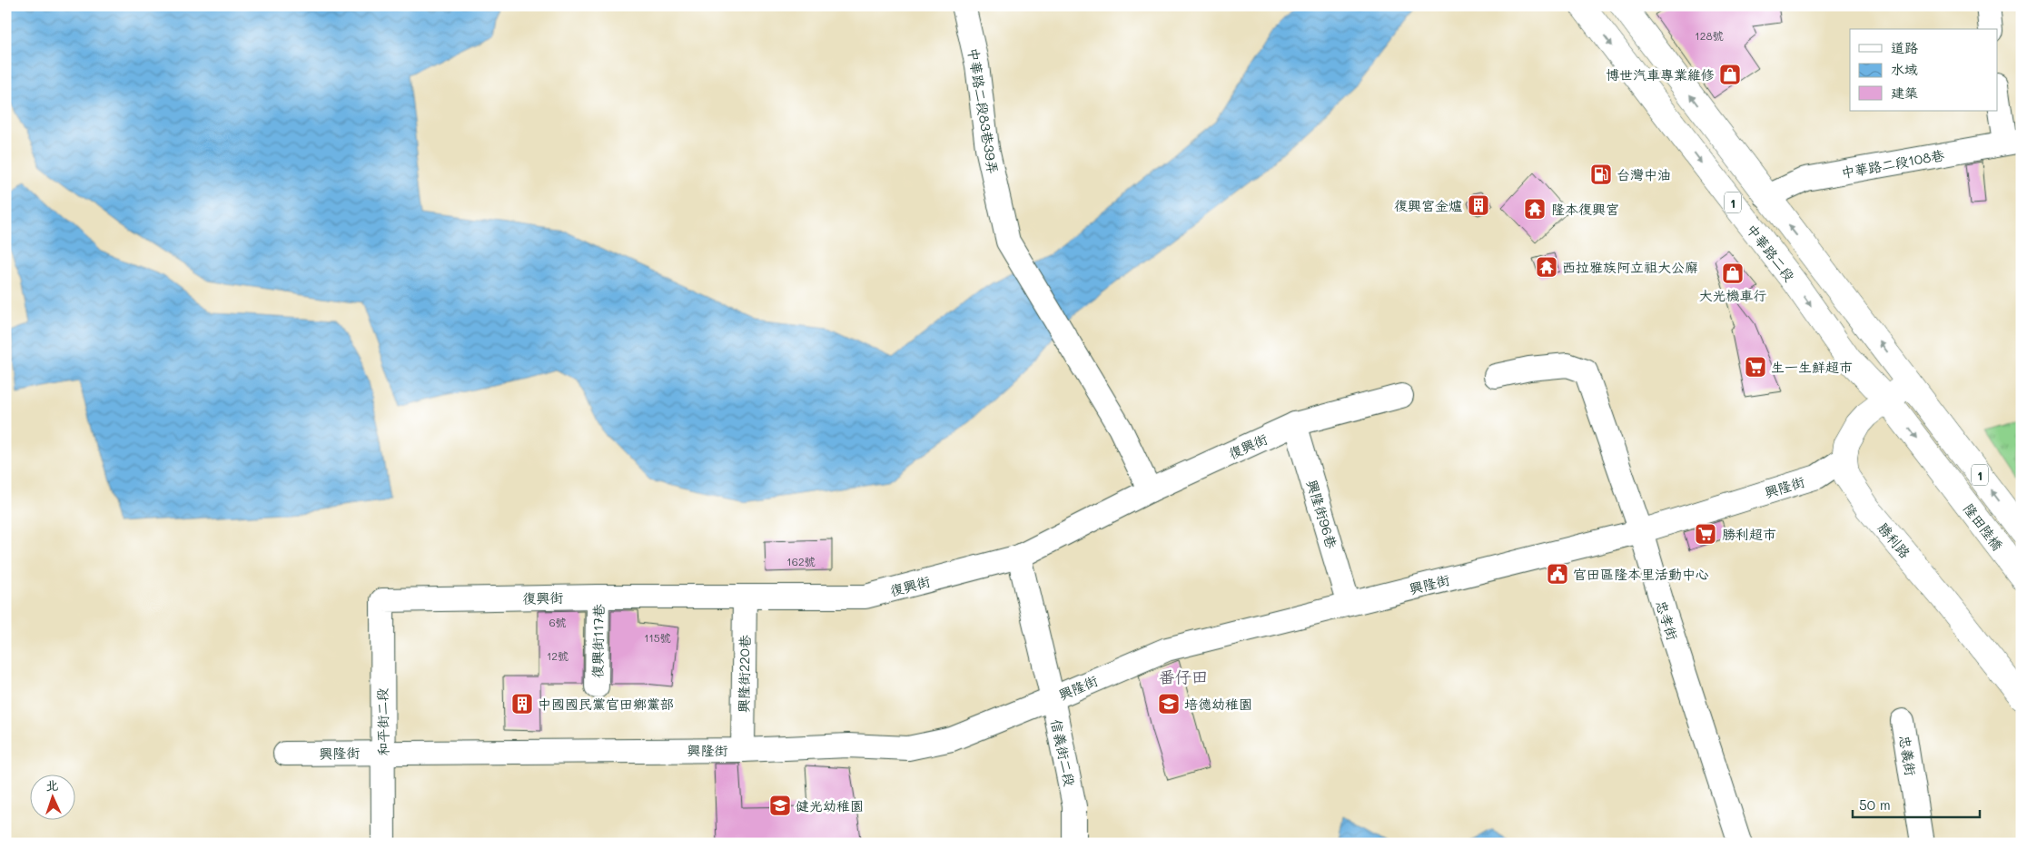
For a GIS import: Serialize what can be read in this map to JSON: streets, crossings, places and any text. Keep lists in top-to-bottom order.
{
  "streets": {
    "main road": [
      "1",
      "中華路二段",
      "隆田陸橋",
      "勝利路"
    ],
    "street": [
      "中華路二段83巷39弄",
      "中華路二段108巷",
      "復興街",
      "興隆街",
      "興隆街96巷",
      "忠孝街",
      "復興街117巷",
      "興隆街220巷",
      "和平街二段",
      "信義街二段",
      "忠義街"
    ]
  },
  "crossings": [
    ["中華路二段83巷39弄", "復興街"],
    ["中華路二段108巷", "1"],
    ["1", "隆田陸橋"],
    ["中華路二段", "隆田陸橋"],
    ["復興街", "興隆街96巷"],
    ["復興街", "復興街117巷"],
    ["復興街", "興隆街220巷"],
    ["復興街", "和平街二段"],
    ["復興街", "信義街二段"],
    ["興隆街", "興隆街96巷"],
    ["興隆街", "勝利路"],
    ["興隆街", "忠孝街"],
    ["興隆街", "興隆街220巷"],
    ["興隆街", "和平街二段"],
    ["興隆街", "信義街二段"]
  ],
  "districts": ["番仔田"],
  "places": {
    "shop": ["博世汽車專業維修", "大光機車行"],
    "fuel station": ["台灣中油"],
    "building": ["復興宮金爐", "中國國民黨官田鄉黨部"],
    "temple": ["隆本復興宮", "西拉雅族阿立祖大公廨"],
    "supermarket": ["生一生鮮超市", "勝利超市"],
    "public building": ["官田區隆本里活動中心"],
    "school or university": ["培德幼稚園", "健光幼稚園"]
  },
  "house_numbers": [
    "128號",
    "162號",
    "6號",
    "115號",
    "12號"
  ],
  "legend": ["道路", "水域", "建築"],
  "scale_bar": "50 m",
  "north": "top"
}
